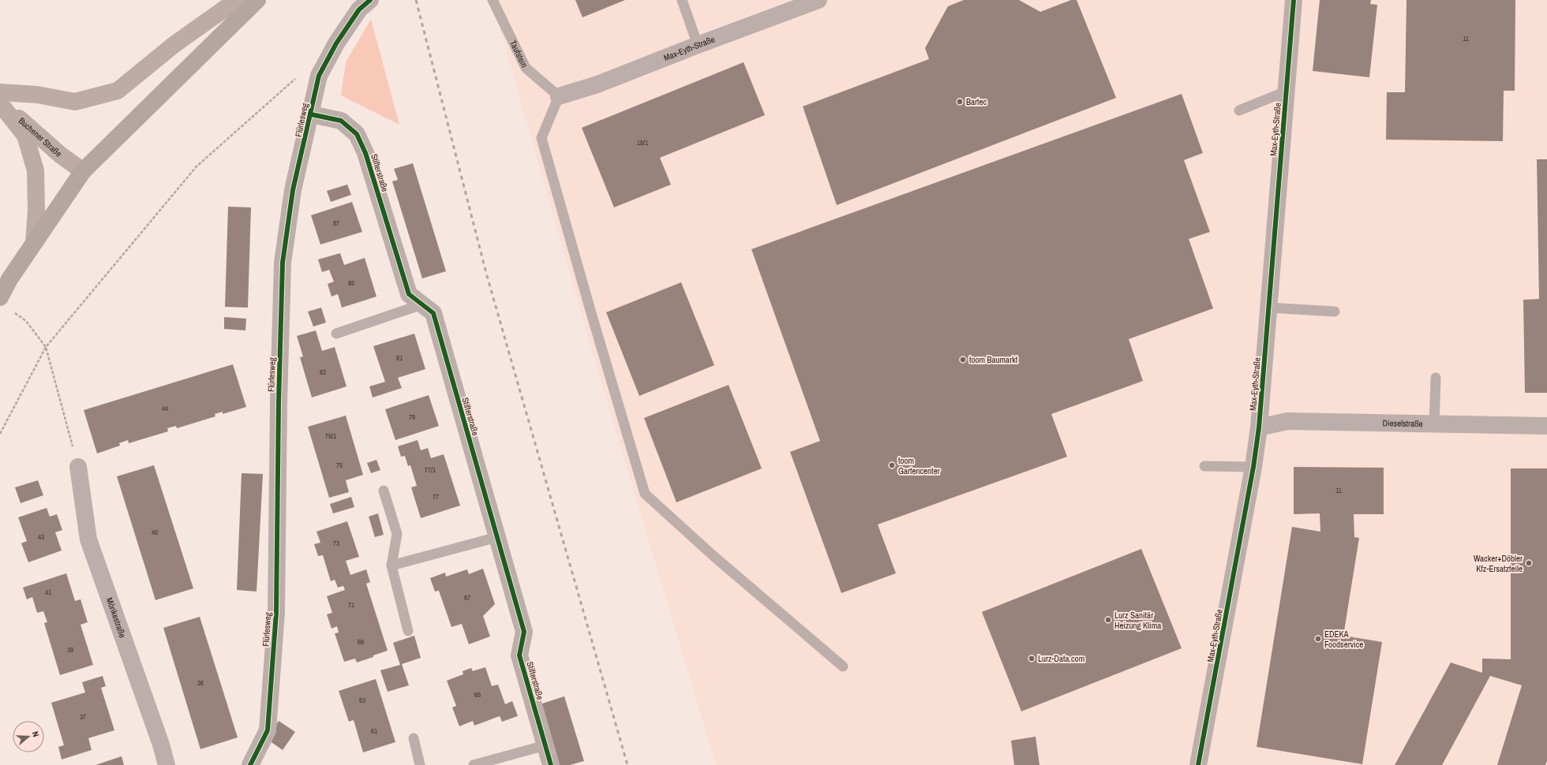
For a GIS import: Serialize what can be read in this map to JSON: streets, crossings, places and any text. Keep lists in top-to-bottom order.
{
  "streets": {
    "street": [
      "Max-Eyth-Straße",
      "Flürlesweg",
      "Buchener Straße",
      "Stifterstraße",
      "Dieselstraße",
      "Mörikestraße"
    ],
    "lane": ["Taufstein"]
  },
  "crossings": [
    ["Max-Eyth-Straße", "Taufstein"],
    ["Max-Eyth-Straße", "Dieselstraße"],
    ["Flürlesweg", "Stifterstraße"]
  ],
  "places": [
    "Bartec",
    "toom Baumarkt",
    "toom Gartencenter",
    "Wacker+Döbler Kfz-Ersatzteile",
    "Lurz Sanitär Heizung Klima",
    "EDEKA Foodservice",
    "Lurz-Data.com"
  ],
  "house_numbers": [
    "11",
    "18/1",
    "87",
    "85",
    "81",
    "83",
    "44",
    "79",
    "75/1",
    "75",
    "77/1",
    "11",
    "77",
    "40",
    "43",
    "73",
    "41",
    "67",
    "71",
    "69",
    "39",
    "36",
    "65",
    "63",
    "37",
    "61"
  ],
  "north": "right"
}
